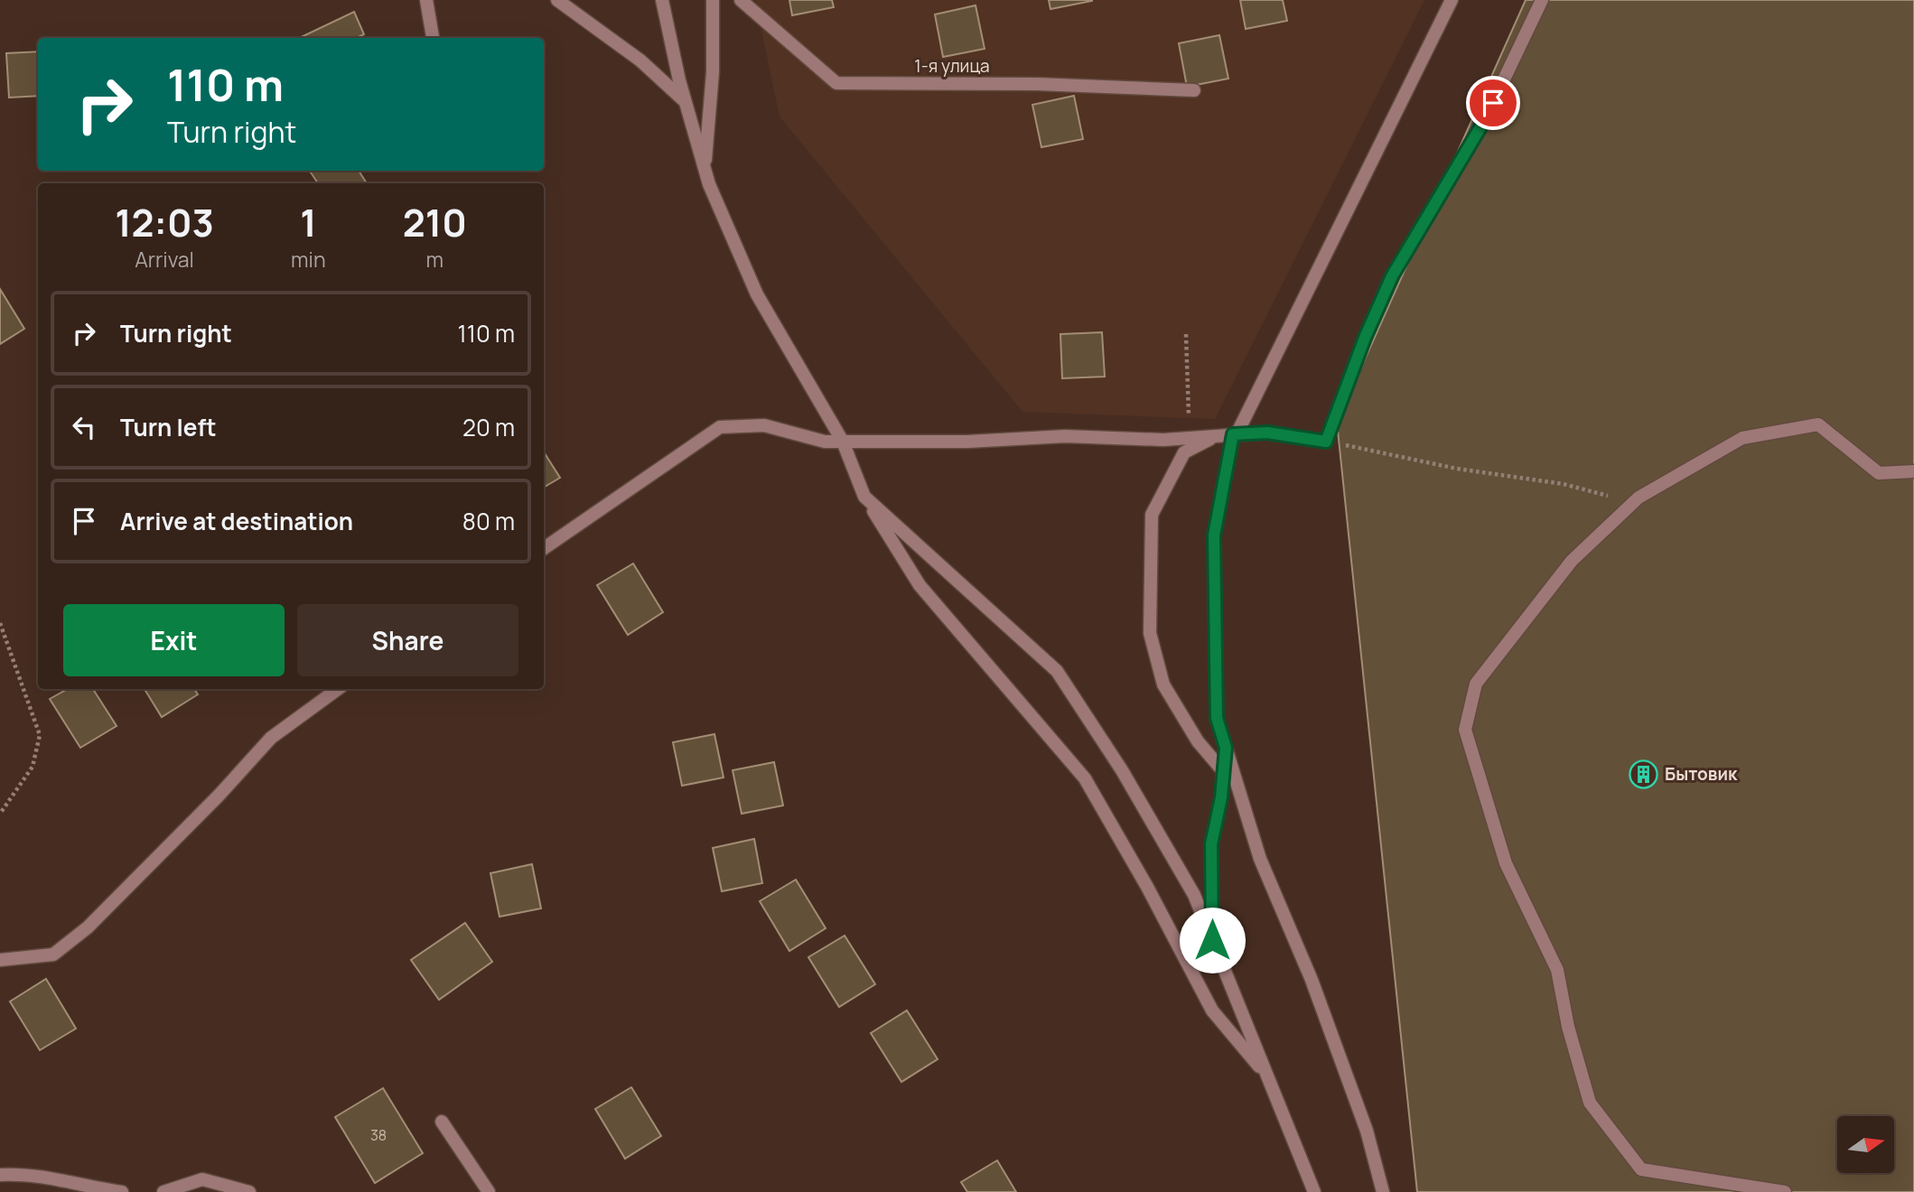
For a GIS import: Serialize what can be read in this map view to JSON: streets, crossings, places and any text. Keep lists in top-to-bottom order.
{
  "streets": {
    "street": ["1-я улица"]
  },
  "places": {
    "building": ["Бытовик"]
  },
  "house_numbers": ["38"],
  "north": "right",
  "page": {
    "turn": ["110 m", "Turn right"],
    "eta": [
      "12:03",
      "Arrival",
      "1",
      "min",
      "210",
      "m"
    ],
    "list": [
      {
        "name": "Turn right",
        "value": "110 m"
      },
      {
        "name": "Turn left",
        "value": "20 m"
      },
      {
        "name": "Arrive at destination",
        "value": "80 m"
      }
    ],
    "buttons": ["Exit", "Share"]
  }
}
